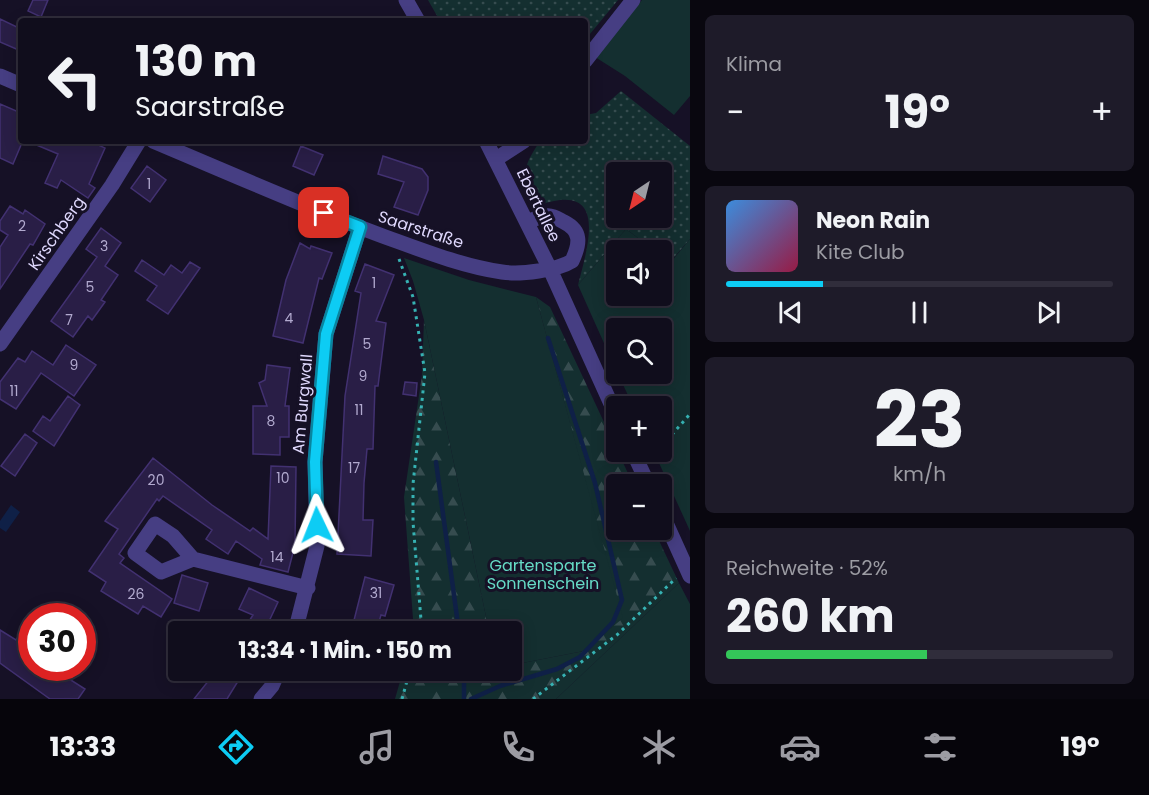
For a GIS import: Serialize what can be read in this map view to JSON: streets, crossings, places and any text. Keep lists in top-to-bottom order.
{
  "streets": {
    "street": [
      "Ebertallee",
      "Saarstraße",
      "Kirschberg",
      "Am Burgwall"
    ]
  },
  "crossings": [
    ["Ebertallee", "Saarstraße"],
    ["Saarstraße", "Am Burgwall"]
  ],
  "parks": ["Gartensparte Sonnenschein"],
  "house_numbers": [
    "1",
    "2",
    "3",
    "1",
    "5",
    "4",
    "7",
    "5",
    "9",
    "9",
    "11",
    "11",
    "8",
    "17",
    "10",
    "20",
    "14",
    "31",
    "26"
  ],
  "north": "bottom left",
  "page": {
    "tile": [
      "Klima",
      ["23", "km/h"],
      ["Reichweite · 52%", "260 km"]
    ],
    "turn": ["130 m", "Saarstraße"],
    "heat": ["−", "19°", "+"],
    "map_buttons": ["+", "−"],
    "song": ["Neon Rain", "Kite Club"],
    "limit": "30",
    "trip": "13:34 · 1 Min. · 150 m",
    "tabs": ["13:33", "19°"]
  }
}
